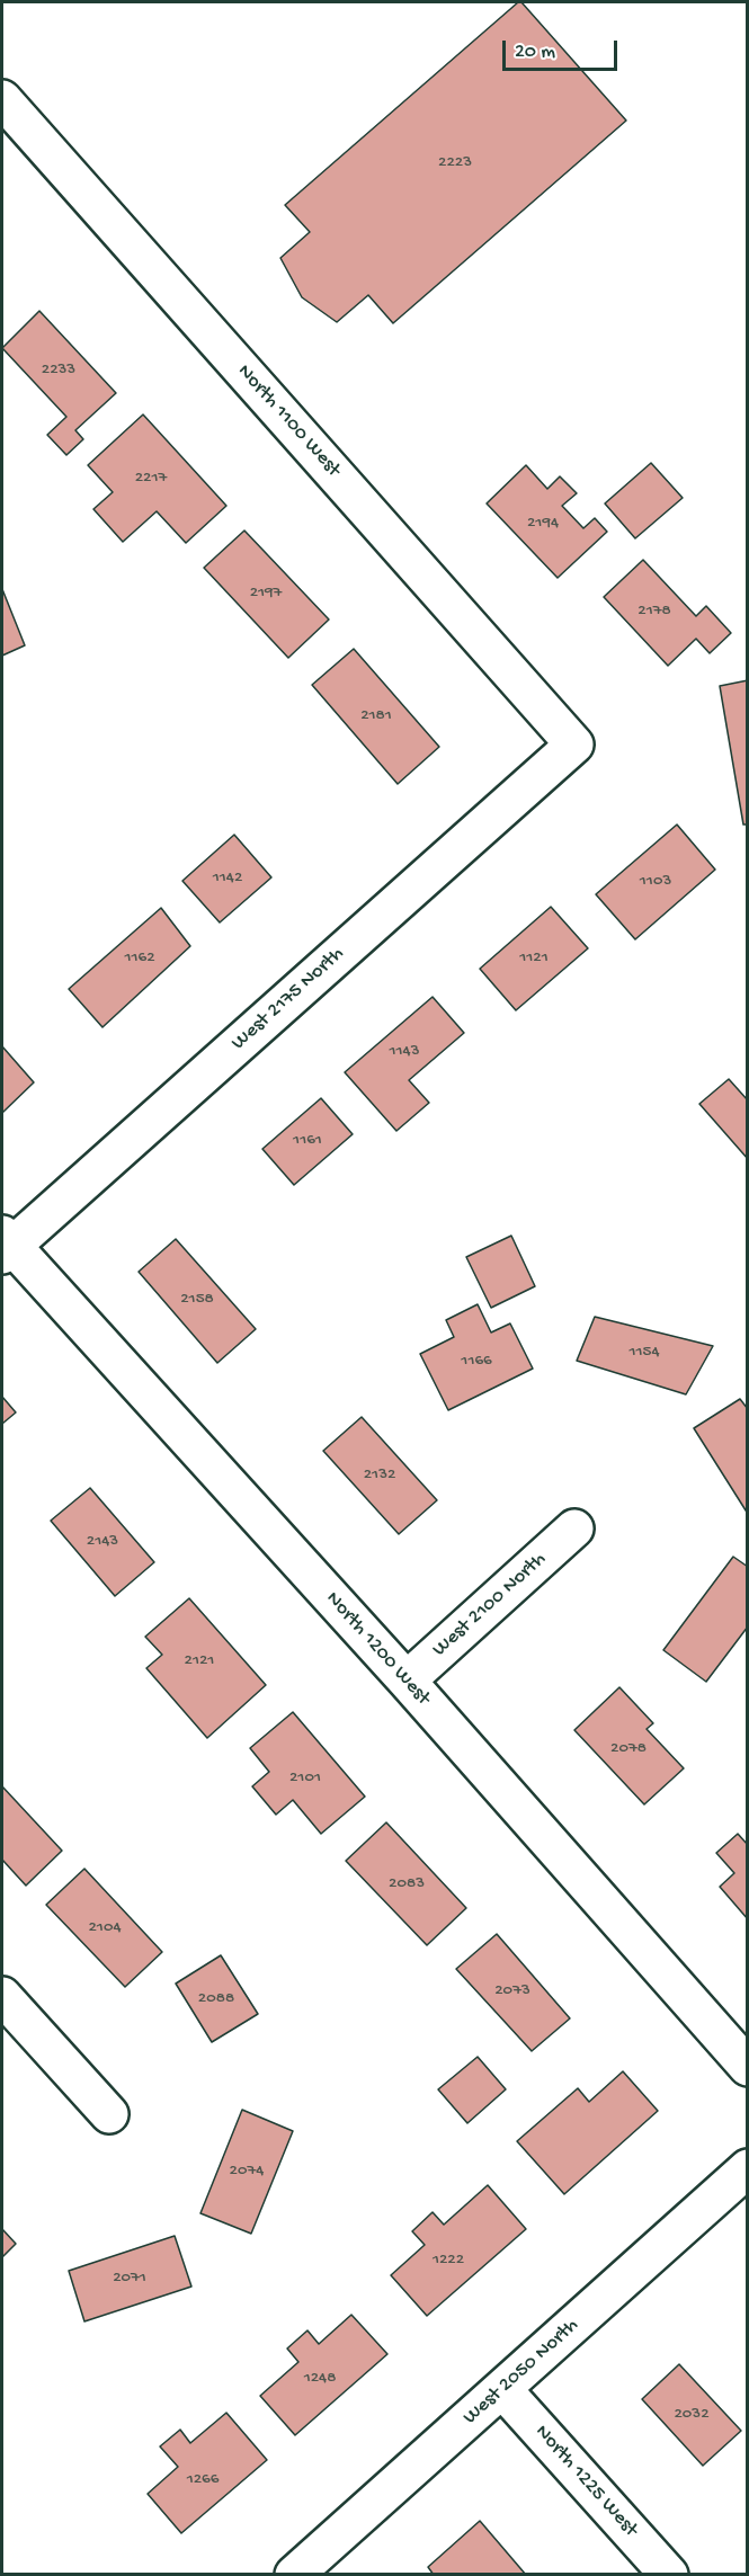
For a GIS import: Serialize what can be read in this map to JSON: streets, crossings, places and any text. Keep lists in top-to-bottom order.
{
  "streets": {
    "street": [
      "North 1100 West",
      "West 2175 North",
      "West 2100 North",
      "North 1200 West",
      "West 2050 North",
      "North 1225 West"
    ]
  },
  "crossings": [
    ["North 1100 West", "West 2175 North"],
    ["West 2175 North", "North 1200 West"],
    ["West 2100 North", "North 1200 West"],
    ["West 2050 North", "North 1225 West"]
  ],
  "house_numbers": [
    "2223",
    "2233",
    "2217",
    "2194",
    "2197",
    "2178",
    "2181",
    "1142",
    "1103",
    "1162",
    "1121",
    "1143",
    "1161",
    "2158",
    "1154",
    "1166",
    "2132",
    "2143",
    "2121",
    "2078",
    "2101",
    "2083",
    "2104",
    "2073",
    "2088",
    "2074",
    "1222",
    "2071",
    "1248",
    "2032",
    "1266"
  ],
  "scale_bar": "20 m"
}
